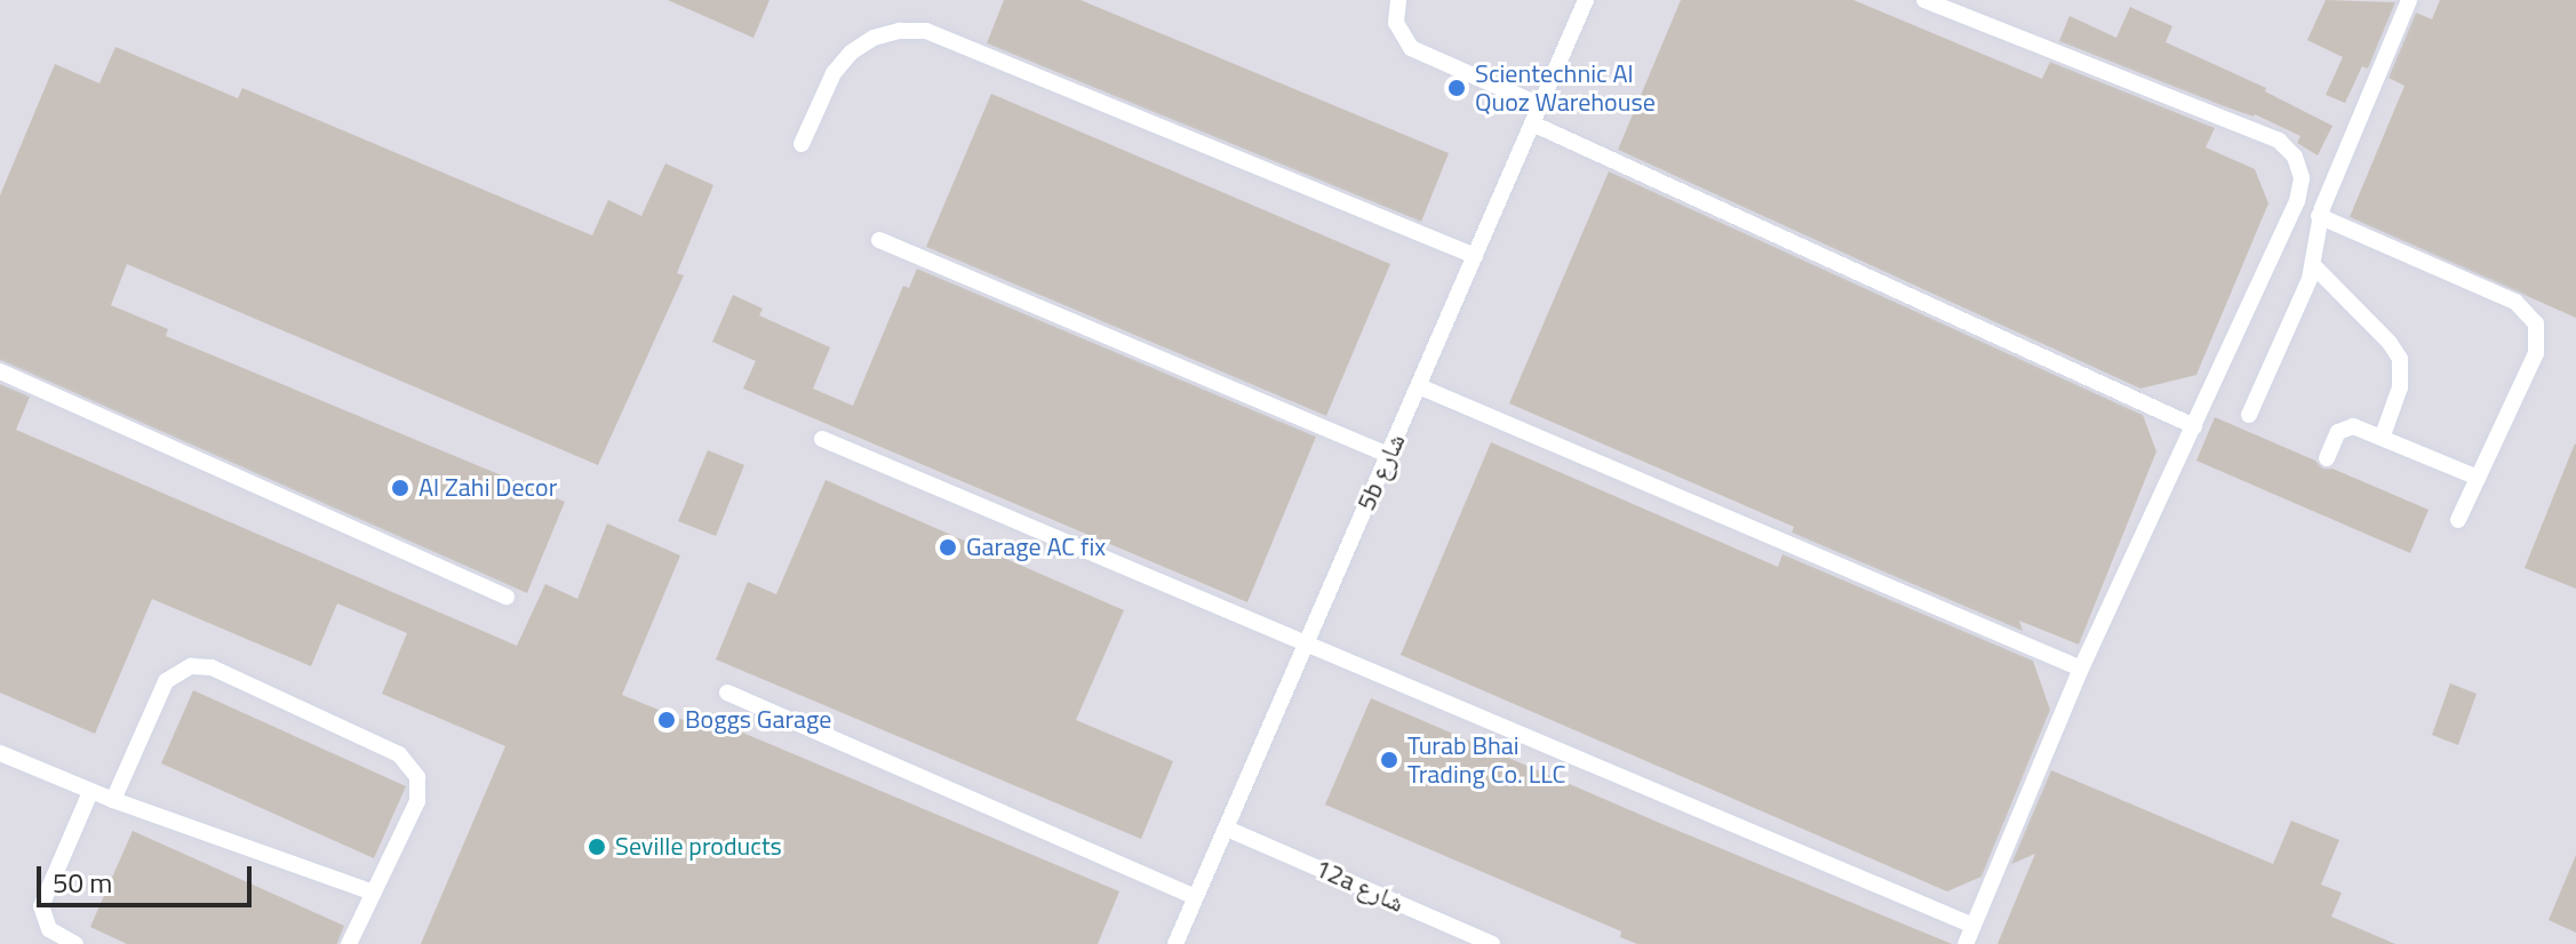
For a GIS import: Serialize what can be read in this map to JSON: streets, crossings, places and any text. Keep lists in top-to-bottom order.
{
  "streets": {
    "lane": ["5b شارع", "12a شارع"]
  },
  "crossings": [
    ["5b شارع", "12a شارع"]
  ],
  "places": [
    "Scientechnic Al Quoz Warehouse",
    "Al Zahi Decor",
    "Garage AC fix",
    "Boggs Garage",
    "Turab Bhai Trading Co. LLC",
    "Seville products"
  ],
  "scale_bar": "50 m"
}
